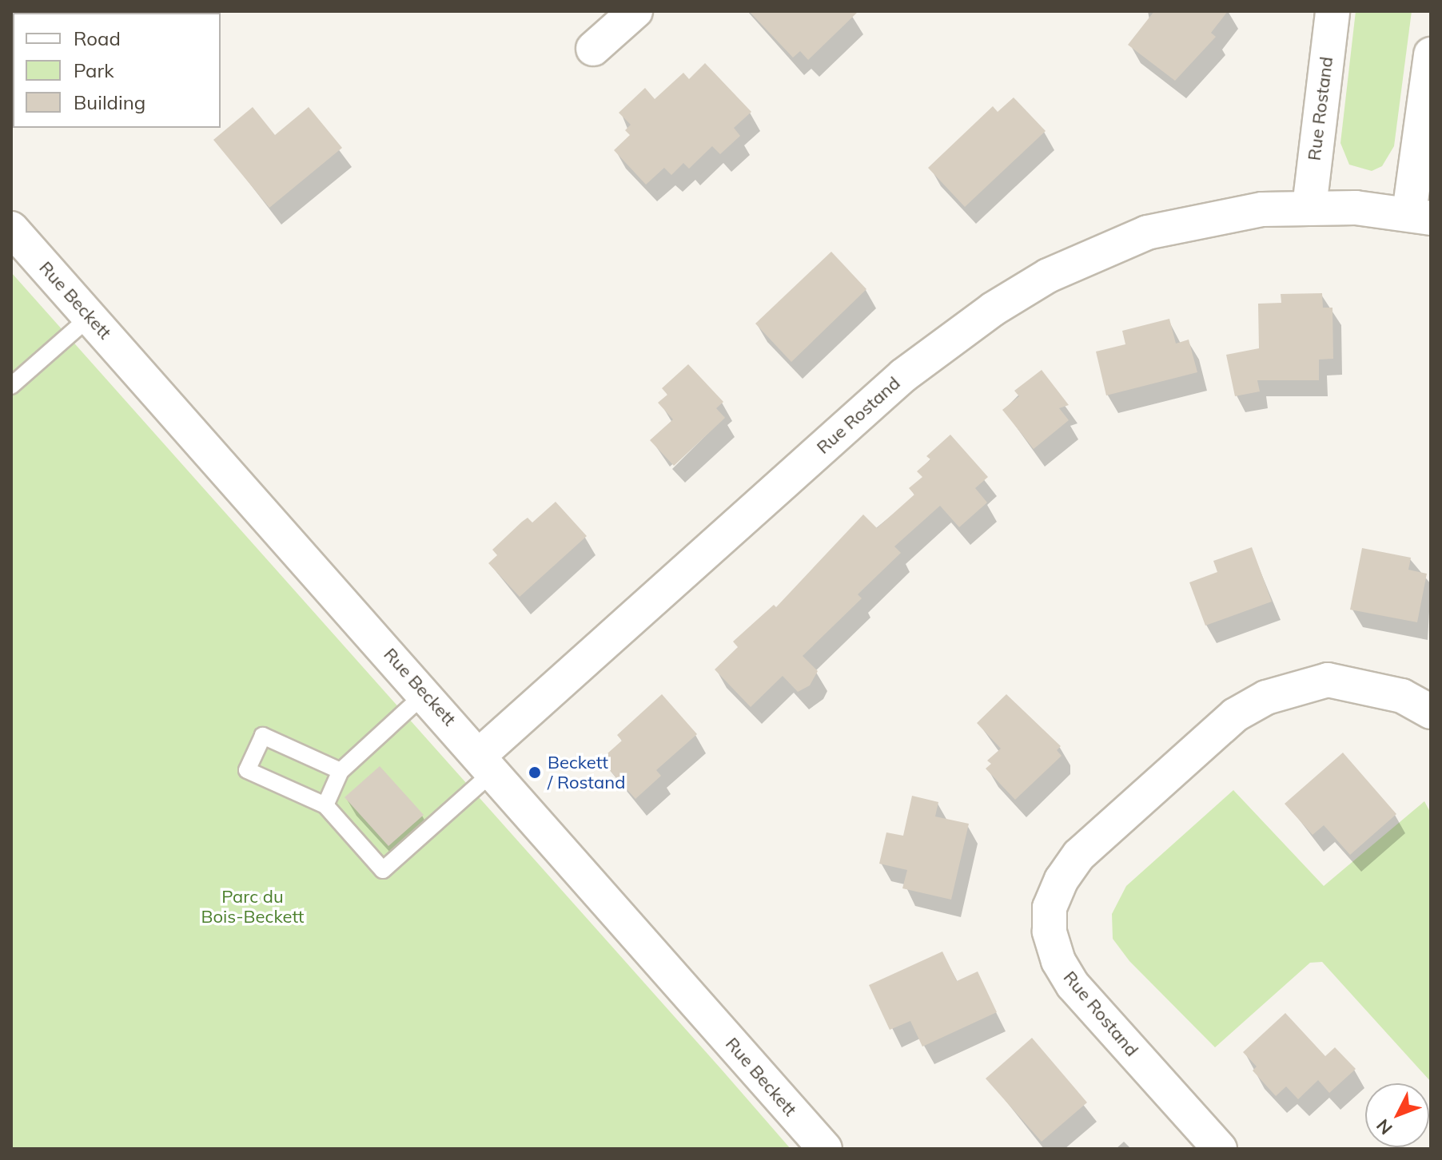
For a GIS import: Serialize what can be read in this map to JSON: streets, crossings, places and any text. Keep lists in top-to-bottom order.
{
  "streets": {
    "street": ["Rue Rostand", "Rue Beckett"]
  },
  "crossings": [
    ["Rue Rostand", "Rue Beckett"]
  ],
  "parks": ["Parc du Bois-Beckett"],
  "places": ["Beckett / Rostand"],
  "legend": ["Road", "Park", "Building"],
  "north": "bottom left"
}
